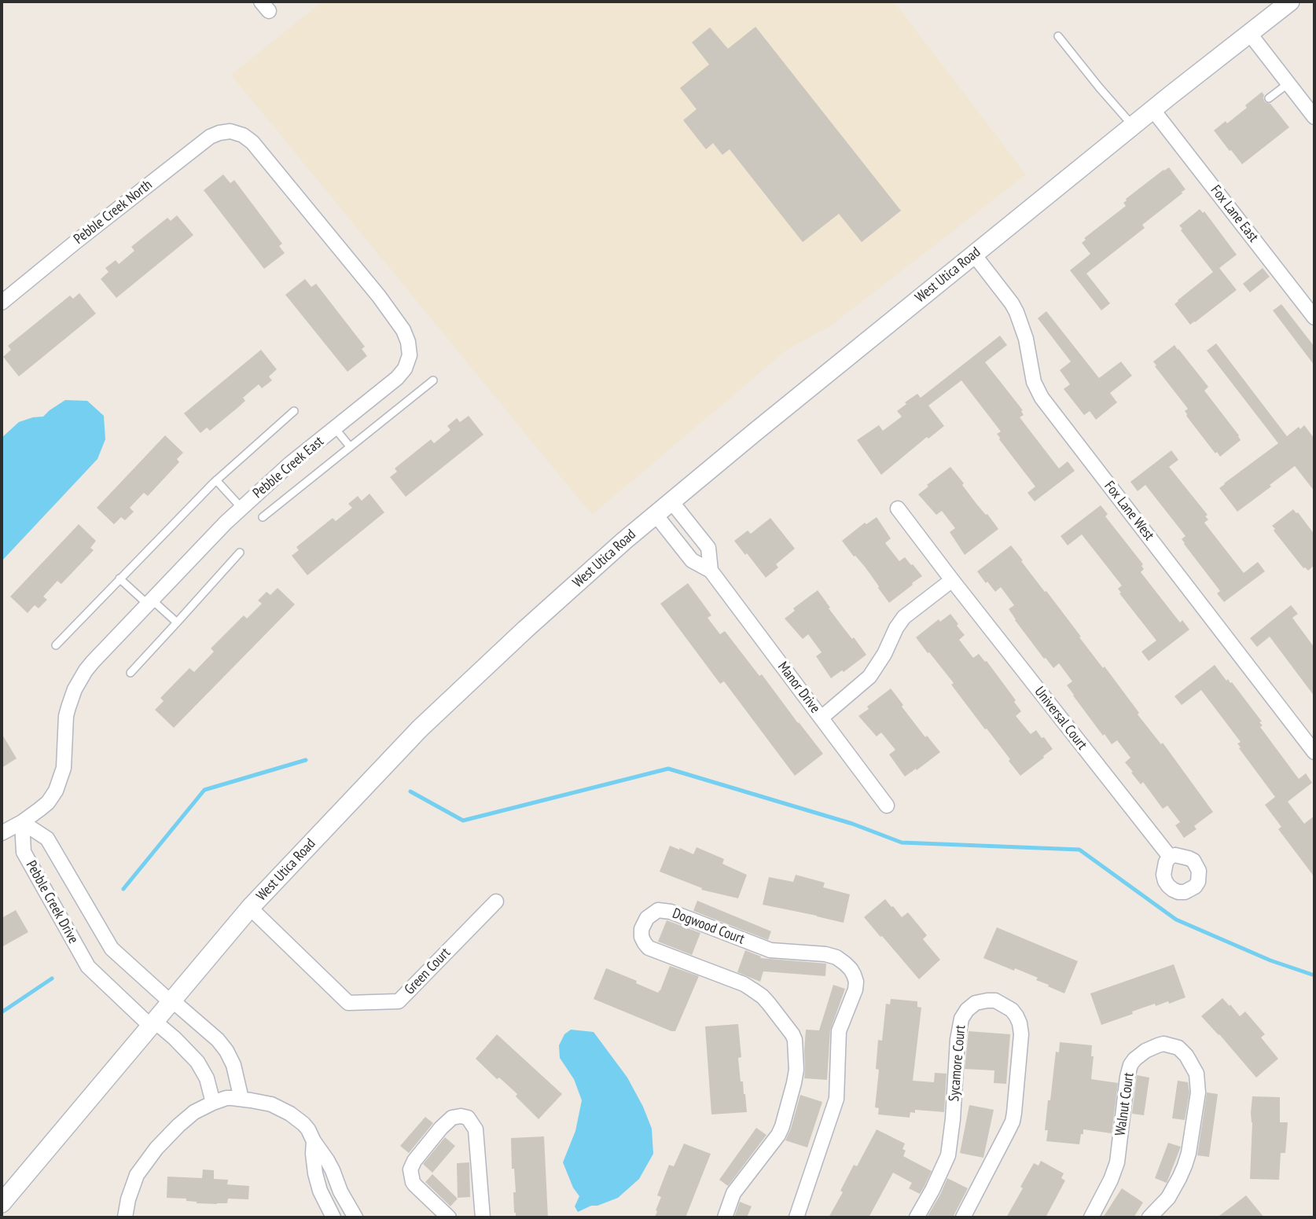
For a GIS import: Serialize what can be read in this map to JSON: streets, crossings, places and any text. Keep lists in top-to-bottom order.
{
  "streets": {
    "street": [
      "Pebble Creek North",
      "Fox Lane East",
      "West Utica Road",
      "Pebble Creek East",
      "Fox Lane West",
      "Manor Drive",
      "Universal Court",
      "Pebble Creek Drive",
      "Dogwood Court",
      "Green Court",
      "Sycamore Court",
      "Walnut Court"
    ]
  },
  "crossings": [
    ["Pebble Creek North", "Pebble Creek East"],
    ["Fox Lane East", "West Utica Road"],
    ["West Utica Road", "Fox Lane West"],
    ["West Utica Road", "Manor Drive"],
    ["West Utica Road", "Pebble Creek Drive"],
    ["West Utica Road", "Green Court"],
    ["Pebble Creek East", "Pebble Creek Drive"]
  ]
}
